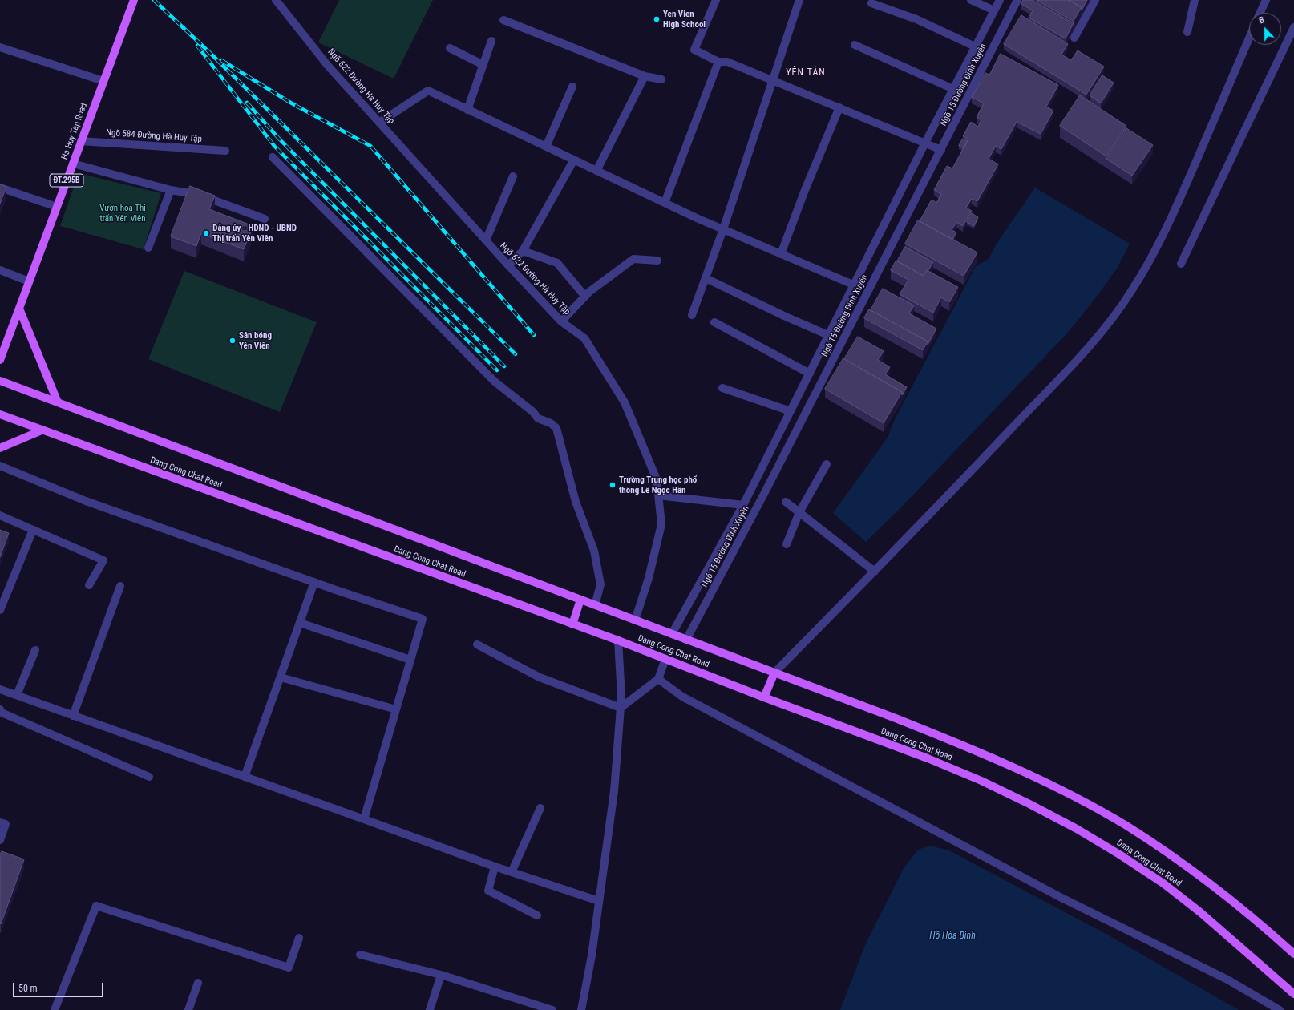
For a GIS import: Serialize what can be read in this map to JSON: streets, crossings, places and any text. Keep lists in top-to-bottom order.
{
  "streets": {
    "main road": ["Ha Huy Tap Road", "ĐT.295B", "Dang Cong Chat Road"],
    "street": ["Ngõ 15 Đường Đình Xuyên", "Ngõ 622 Đường Hà Huy Tập", "Ngõ 584 Đường Hà Huy Tập"]
  },
  "crossings": [
    ["Ngõ 15 Đường Đình Xuyên", "Dang Cong Chat Road"],
    ["Ngõ 622 Đường Hà Huy Tập", "Dang Cong Chat Road"],
    ["Ha Huy Tap Road", "Ngõ 584 Đường Hà Huy Tập"]
  ],
  "districts": ["YÊN TÂN"],
  "water": ["Hồ Hòa Bình"],
  "parks": ["Vườn hoa Thị trấn Yên Viên"],
  "places": [
    "Yen Vien High School",
    "Đảng ủy - HĐND - UBND Thị trấn Yên Viên",
    "Sân bóng Yên Viên",
    "Trường Trung học phổ thông Lê Ngọc Hân"
  ],
  "scale_bar": "50 m",
  "north": "top"
}
